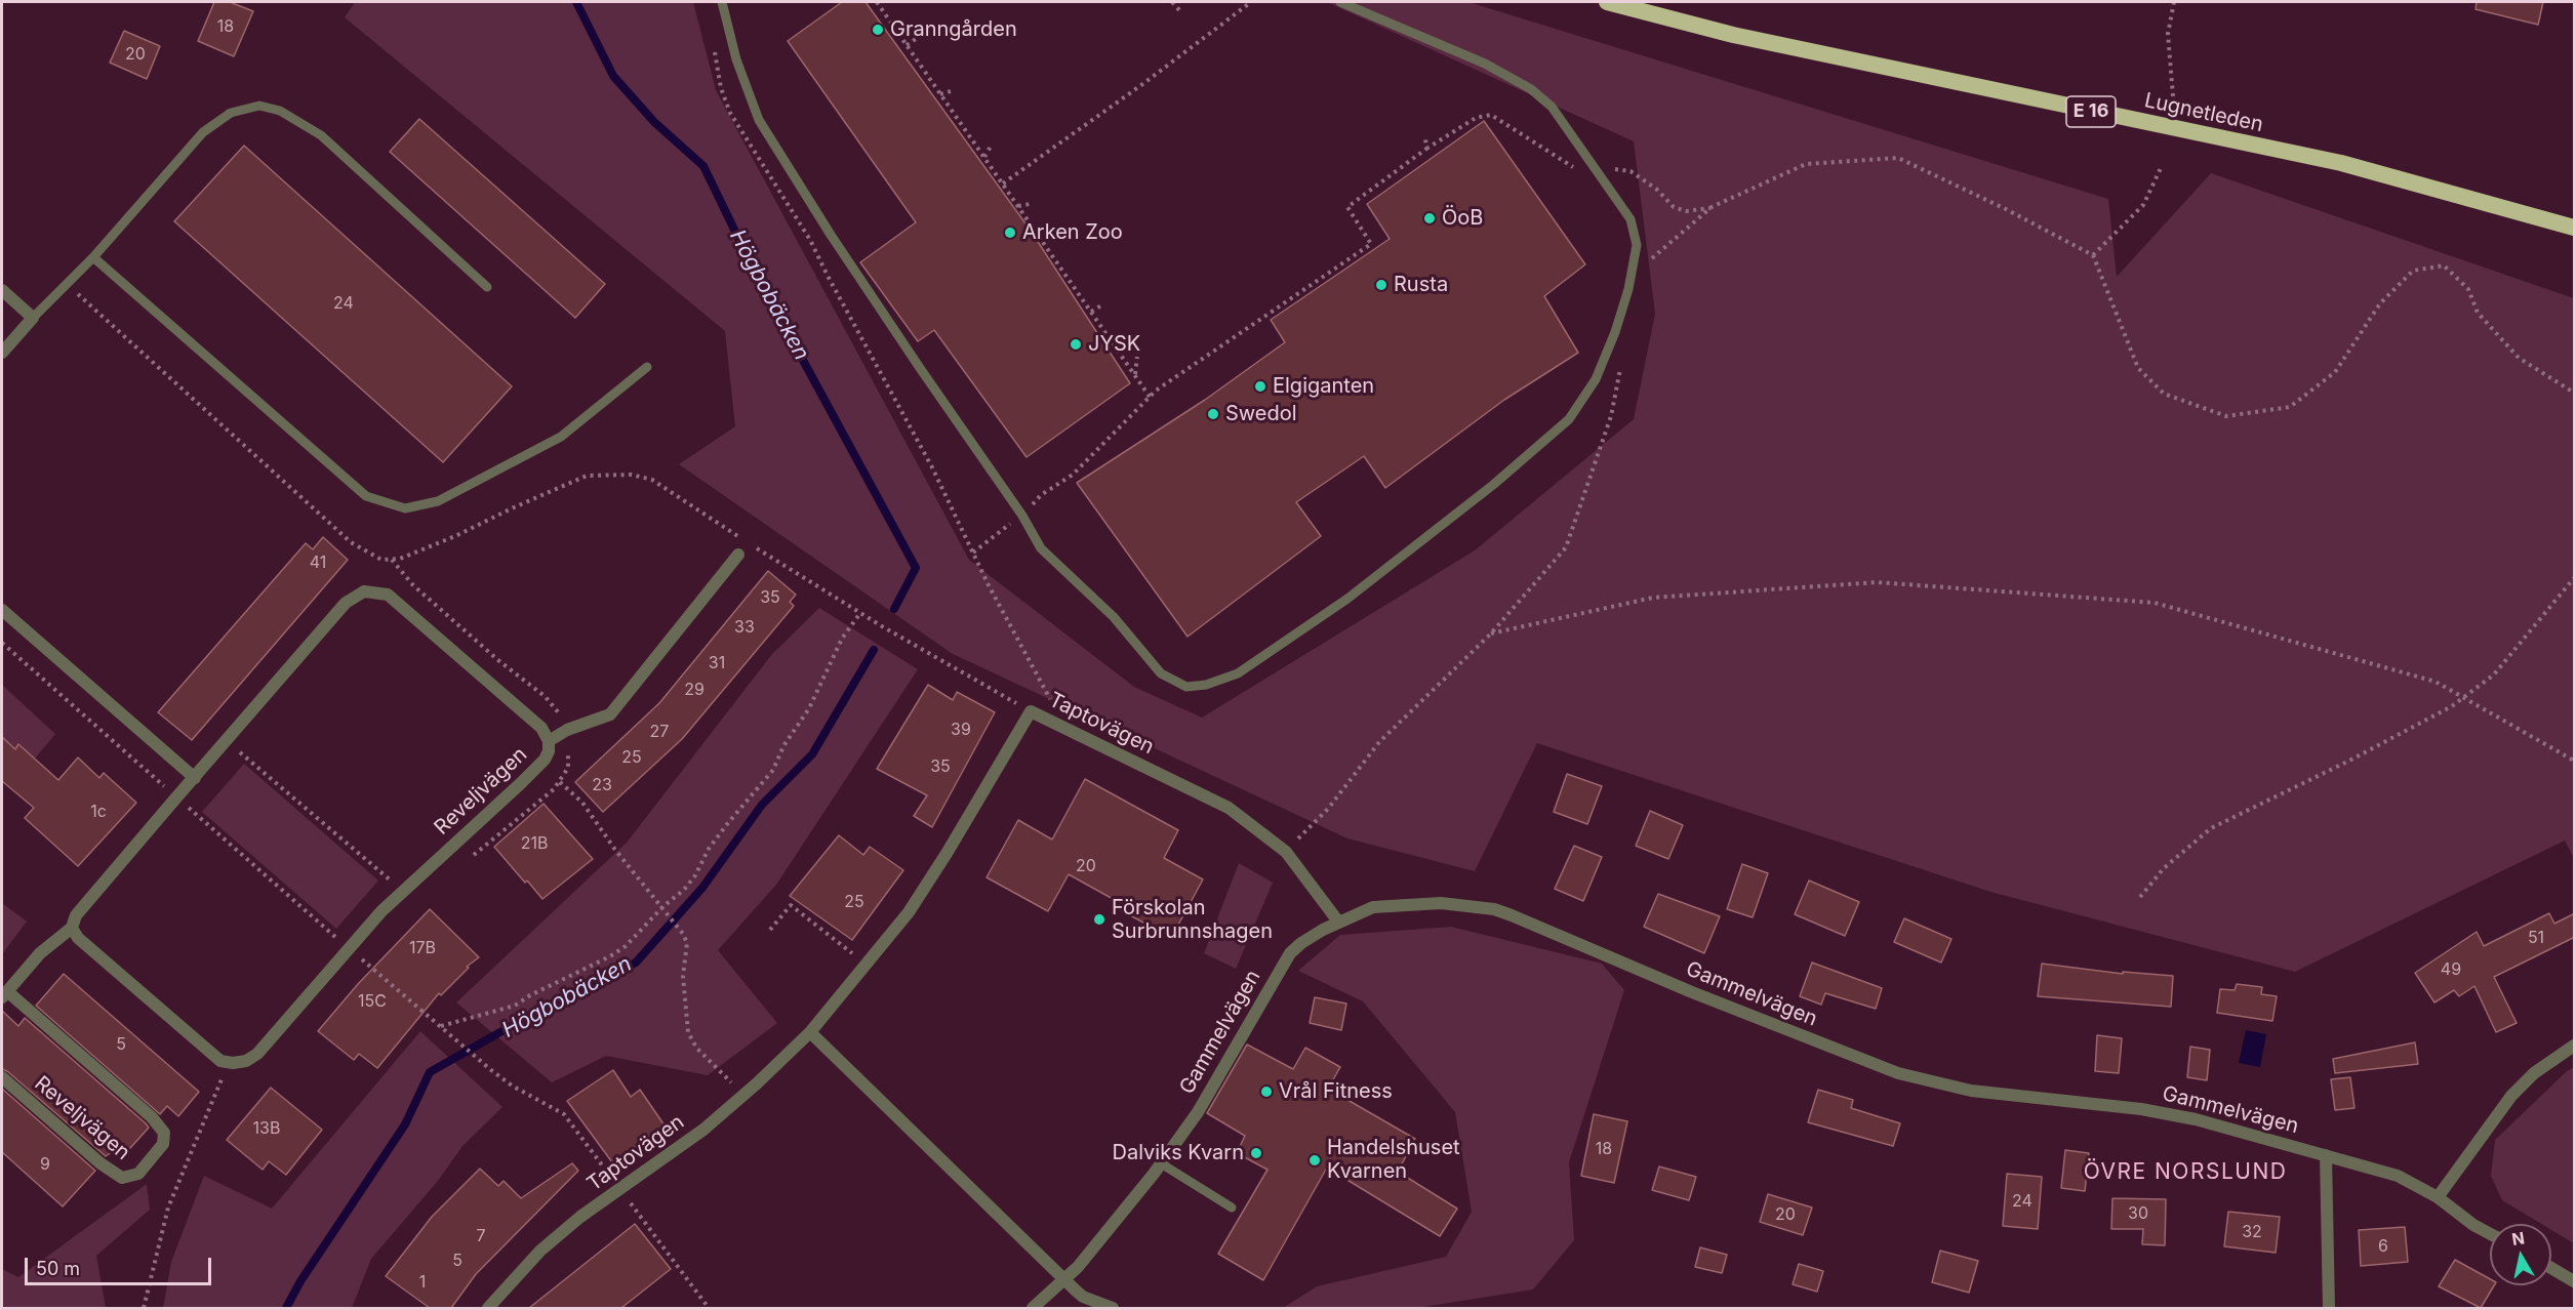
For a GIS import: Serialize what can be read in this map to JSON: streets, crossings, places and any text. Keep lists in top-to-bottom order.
{
  "streets": {
    "highway": ["E 16", "Lugnetleden"],
    "street": ["Taptovägen", "Reveljvägen", "Gammelvägen"]
  },
  "crossings": [
    ["Taptovägen", "Gammelvägen"]
  ],
  "districts": ["ÖVRE NORSLUND"],
  "water": ["Högbobäcken"],
  "places": [
    "Granngården",
    "ÖoB",
    "Arken Zoo",
    "Rusta",
    "JYSK",
    "Elgiganten",
    "Swedol",
    "Förskolan Surbrunnshagen",
    "Vrål Fitness",
    "Dalviks Kvarn",
    "Handelshuset Kvarnen"
  ],
  "house_numbers": [
    "18",
    "20",
    "24",
    "41",
    "35",
    "33",
    "31",
    "29",
    "39",
    "27",
    "25",
    "35",
    "23",
    "1c",
    "21B",
    "20",
    "25",
    "51",
    "17B",
    "49",
    "15C",
    "5",
    "13B",
    "18",
    "9",
    "24",
    "30",
    "20",
    "32",
    "7",
    "6",
    "5",
    "1"
  ],
  "scale_bar": "50 m",
  "north": "top"
}
